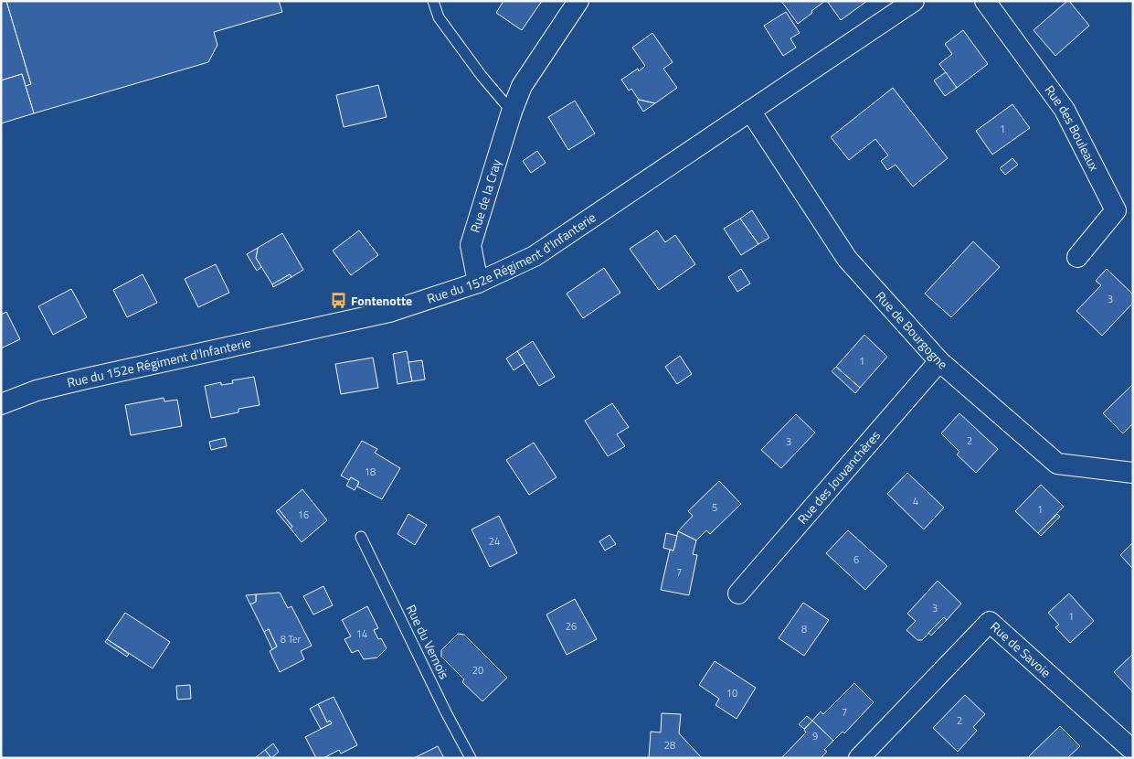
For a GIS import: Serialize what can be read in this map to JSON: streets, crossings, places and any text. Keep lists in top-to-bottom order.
{
  "streets": {
    "street": [
      "Rue des Bouleaux",
      "Rue de la Cray",
      "Rue du 152e Régiment d'Infanterie",
      "Rue de Bourgogne",
      "Rue des Jouvanchères",
      "Rue de Savoie"
    ],
    "lane": ["Rue du Vernois"]
  },
  "crossings": [
    ["Rue de la Cray", "Rue du 152e Régiment d'Infanterie"],
    ["Rue du 152e Régiment d'Infanterie", "Rue de Bourgogne"],
    ["Rue de Bourgogne", "Rue des Jouvanchères"]
  ],
  "places": {
    "bus stop": ["Fontenotte"]
  },
  "house_numbers": [
    "1",
    "3",
    "1",
    "2",
    "3",
    "18",
    "4",
    "5",
    "1",
    "16",
    "24",
    "6",
    "7",
    "3",
    "1",
    "26",
    "8",
    "14",
    "8 Ter",
    "20",
    "10",
    "7",
    "2",
    "9",
    "28"
  ]
}
